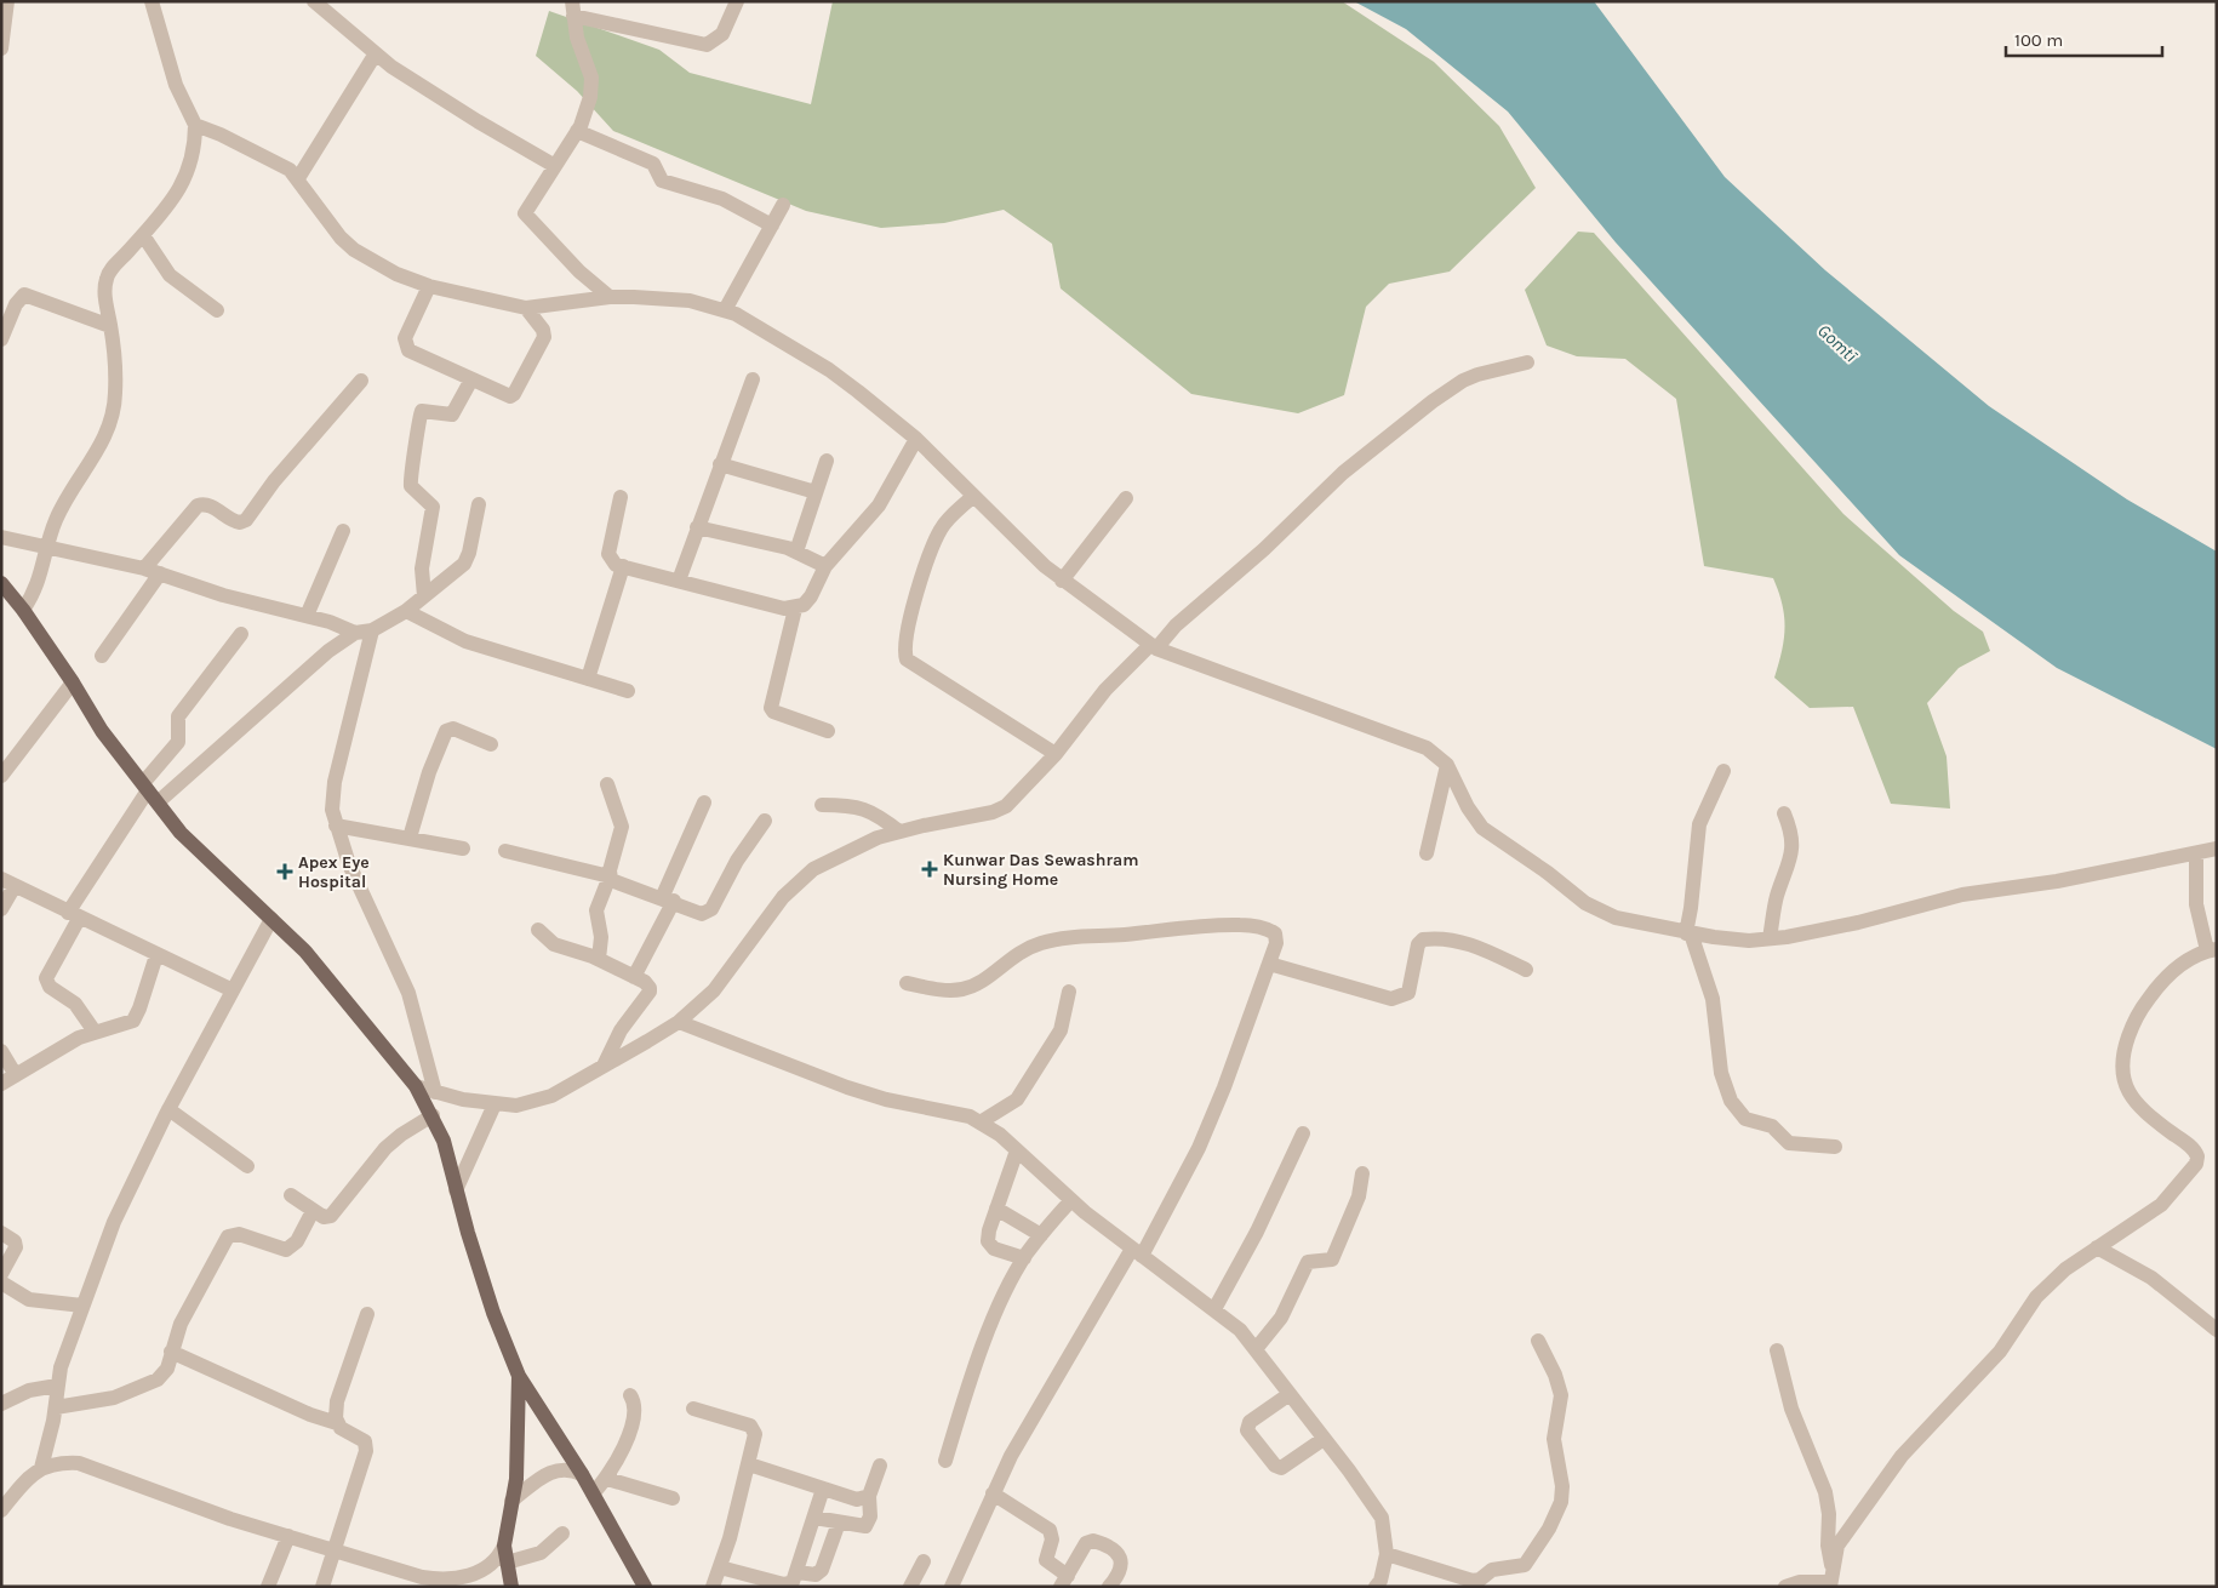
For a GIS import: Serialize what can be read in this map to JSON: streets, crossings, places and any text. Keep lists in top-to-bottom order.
{
  "water": ["Gomtī"],
  "places": {
    "health": ["Kunwar Das Sewashram Nursing Home", "Apex Eye Hospital"]
  },
  "scale_bar": "100 m"
}
